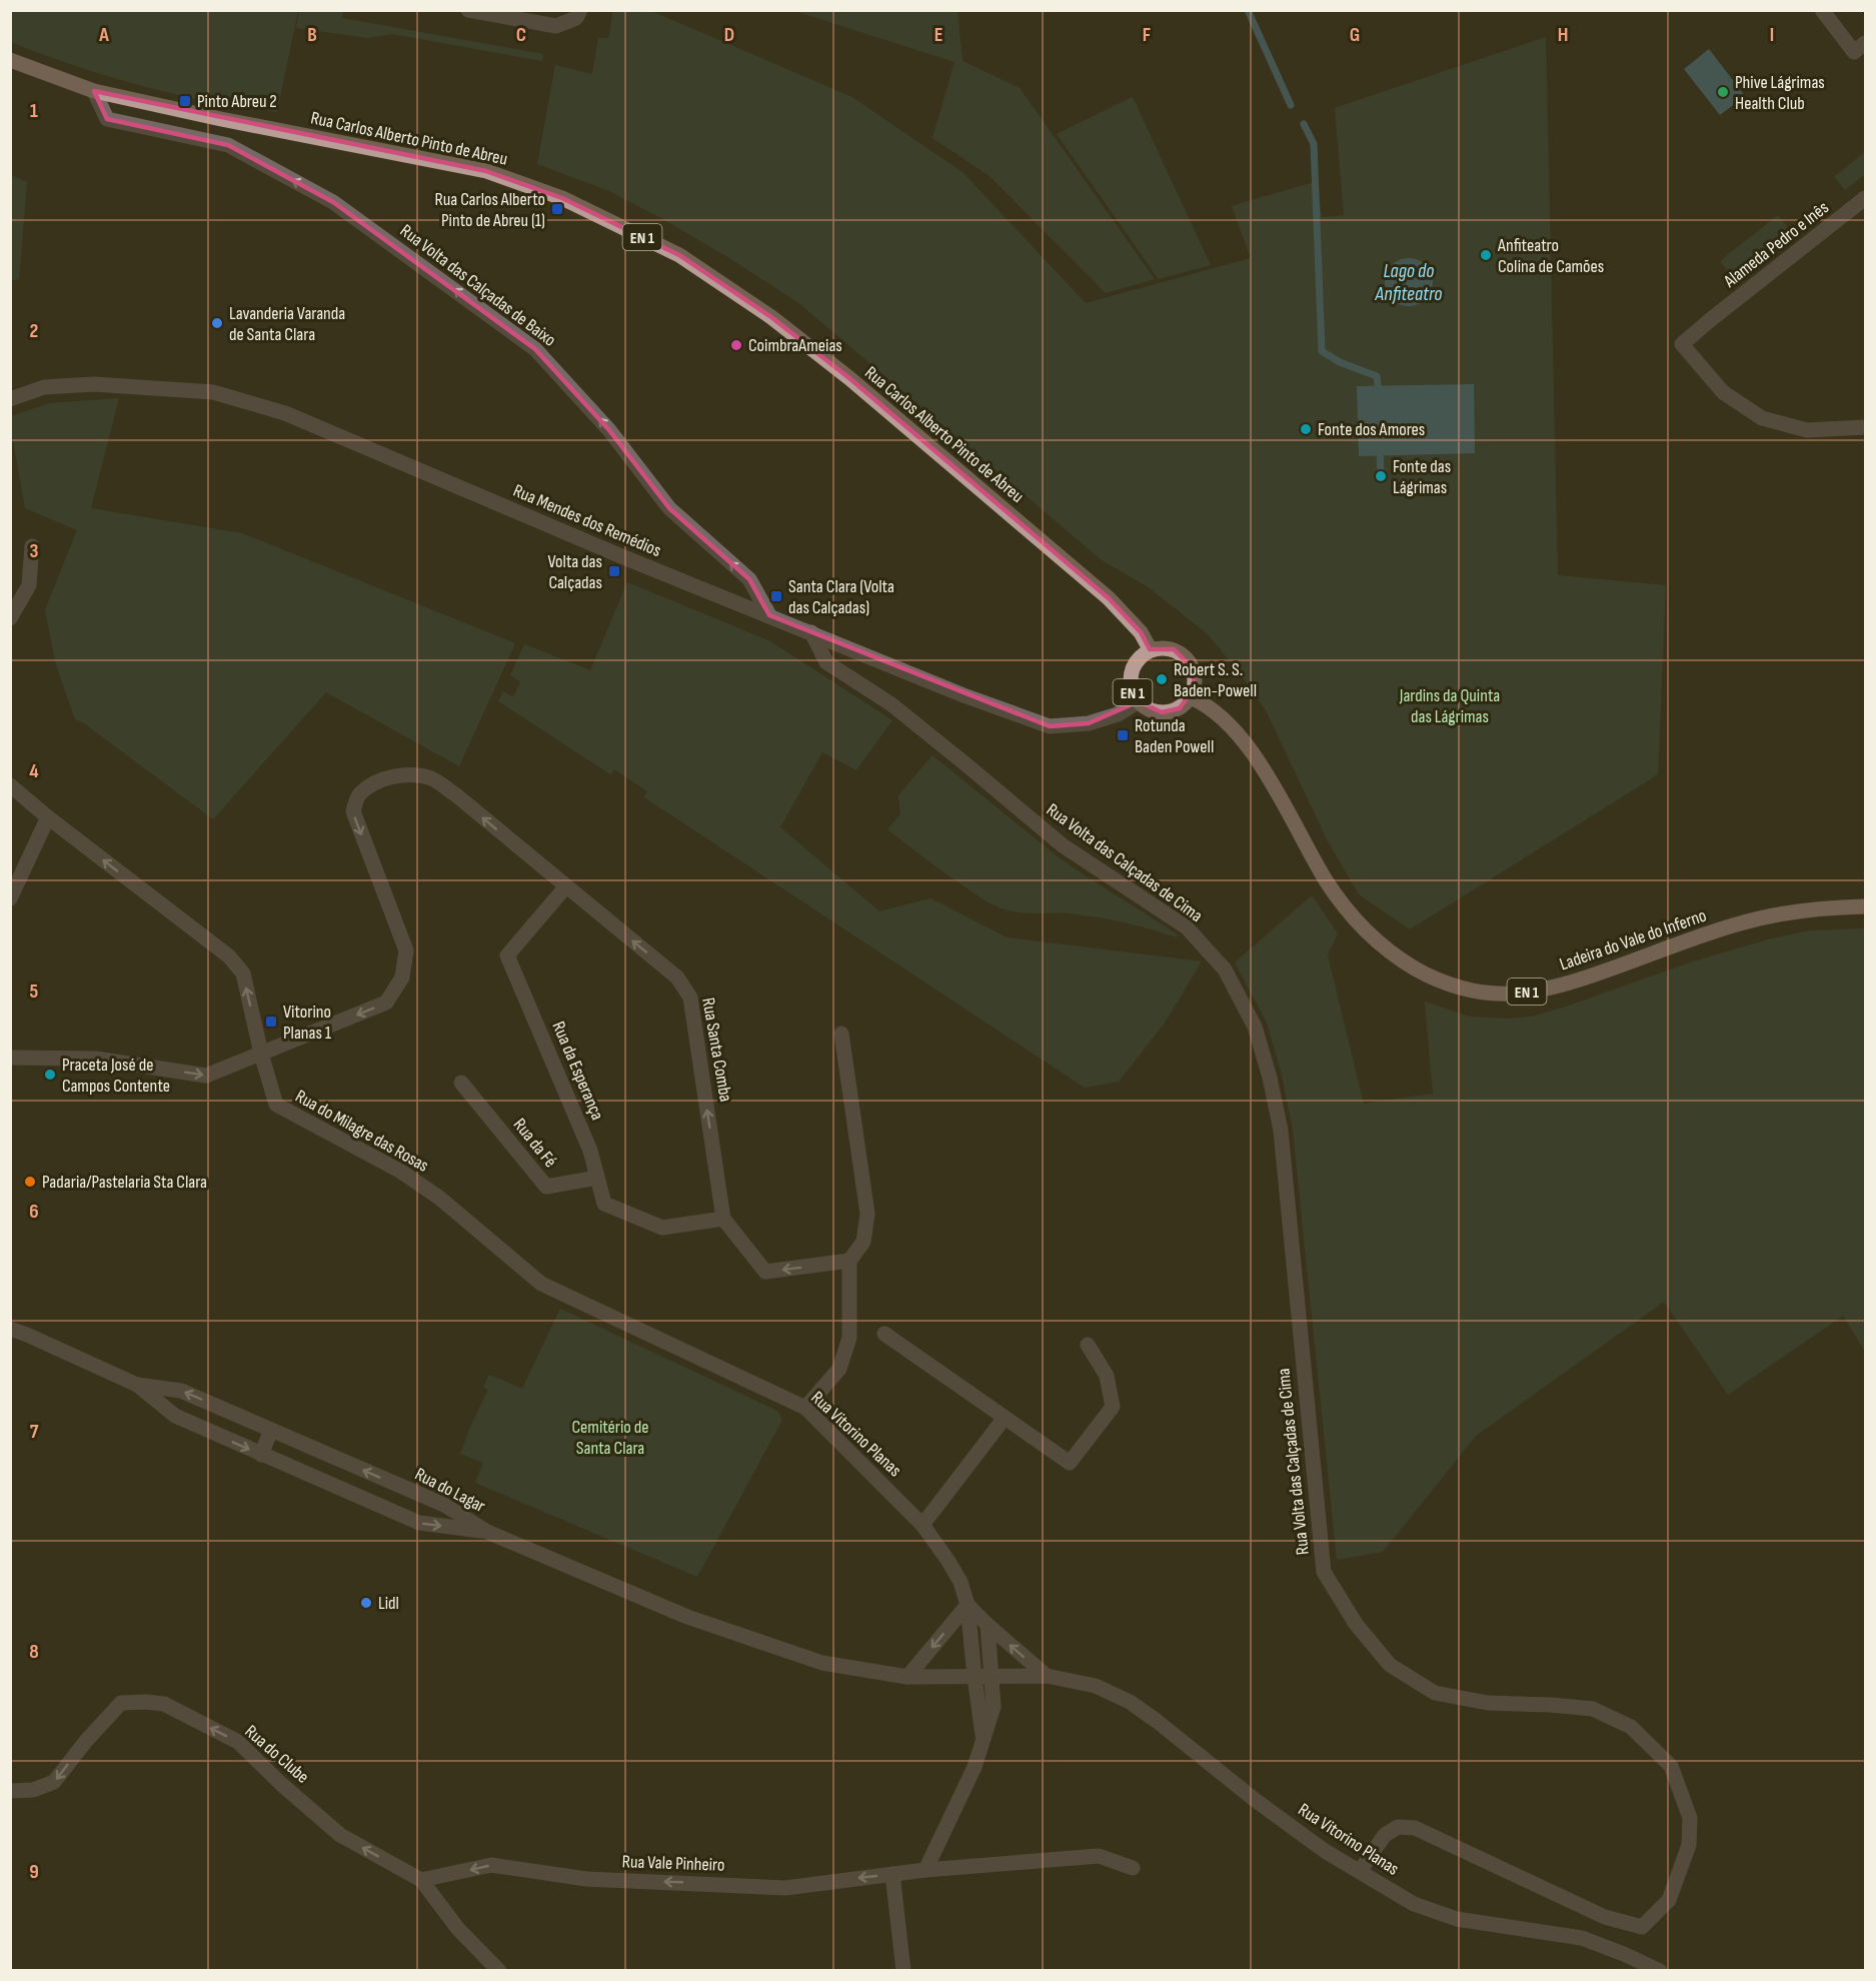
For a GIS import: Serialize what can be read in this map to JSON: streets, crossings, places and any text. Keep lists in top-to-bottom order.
{
  "streets": {
    "main road": ["Rua Carlos Alberto Pinto de Abreu", "EN 1", "Ladeira do Vale do Inferno"],
    "street": [
      "Alameda Pedro e Inês",
      "Rua Volta das Calçadas de Baixo",
      "Rua Mendes dos Remédios",
      "Rua Volta das Calçadas de Cima",
      "Rua Santa Comba",
      "Rua da Esperança",
      "Rua do Milagre das Rosas",
      "Rua da Fé",
      "Rua Vitorino Planas",
      "Rua do Lagar",
      "Rua do Clube",
      "Rua Vale Pinheiro"
    ]
  },
  "crossings": [
    ["Rua Carlos Alberto Pinto de Abreu", "EN 1"],
    ["Rua Carlos Alberto Pinto de Abreu", "Rua Volta das Calçadas de Baixo"],
    ["Rua Carlos Alberto Pinto de Abreu", "Rua Mendes dos Remédios"],
    ["Rua Carlos Alberto Pinto de Abreu", "Ladeira do Vale do Inferno"],
    ["EN 1", "Rua Mendes dos Remédios"],
    ["EN 1", "Ladeira do Vale do Inferno"],
    ["Rua Volta das Calçadas de Baixo", "Rua Mendes dos Remédios"],
    ["Rua Mendes dos Remédios", "Rua Volta das Calçadas de Cima"],
    ["Rua Mendes dos Remédios", "Ladeira do Vale do Inferno"],
    ["Rua Volta das Calçadas de Cima", "Rua Vitorino Planas"],
    ["Rua Santa Comba", "Rua da Esperança"],
    ["Rua Santa Comba", "Rua do Milagre das Rosas"],
    ["Rua da Esperança", "Rua da Fé"],
    ["Rua do Milagre das Rosas", "Rua Vitorino Planas"],
    ["Rua Vitorino Planas", "Rua do Lagar"],
    ["Rua do Clube", "Rua Vale Pinheiro"]
  ],
  "one_way": [
    "Rua Volta das Calçadas de Baixo",
    "Rua do Milagre das Rosas",
    "Rua do Clube",
    "Rua Vale Pinheiro"
  ],
  "water": ["Lago do Anfiteatro"],
  "parks": ["Jardins da Quinta das Lágrimas", "Cemitério de Santa Clara"],
  "places": {
    "other": [
      "Phive Lágrimas Health Club",
      "Anfiteatro Colina de Camões",
      "Lavanderia Varanda de Santa Clara",
      "CoimbraAmeias",
      "Fonte dos Amores",
      "Fonte das Lágrimas",
      "Robert S. S. Baden-Powell",
      "Praceta José de Campos Contente",
      "Padaria/Pastelaria Sta Clara",
      "Lidl"
    ],
    "transit": [
      "Pinto Abreu 2",
      "Rua Carlos Alberto Pinto de Abreu (1)",
      "Volta das Calçadas",
      "Santa Clara (Volta das Calçadas)",
      "Rotunda Baden Powell",
      "Vitorino Planas 1"
    ]
  },
  "grid": {
    "columns": [
      "A",
      "B",
      "C",
      "D",
      "E",
      "F",
      "G",
      "H",
      "I"
    ],
    "rows": [
      "1",
      "2",
      "3",
      "4",
      "5",
      "6",
      "7",
      "8",
      "9"
    ]
  }
}
